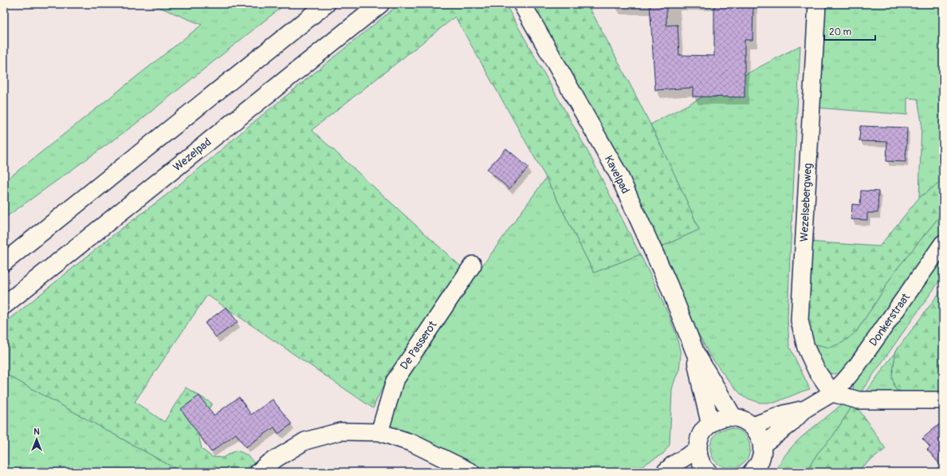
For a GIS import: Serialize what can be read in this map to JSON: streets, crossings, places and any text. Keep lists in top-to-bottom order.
{
  "streets": {
    "main road": ["Wezelpad", "Kavelpad"],
    "street": ["Wezelsebergweg", "Donkerstraat", "De Passerot"]
  },
  "crossings": [
    ["Wezelsebergweg", "Donkerstraat"]
  ],
  "scale_bar": "20 m",
  "north": "top"
}
